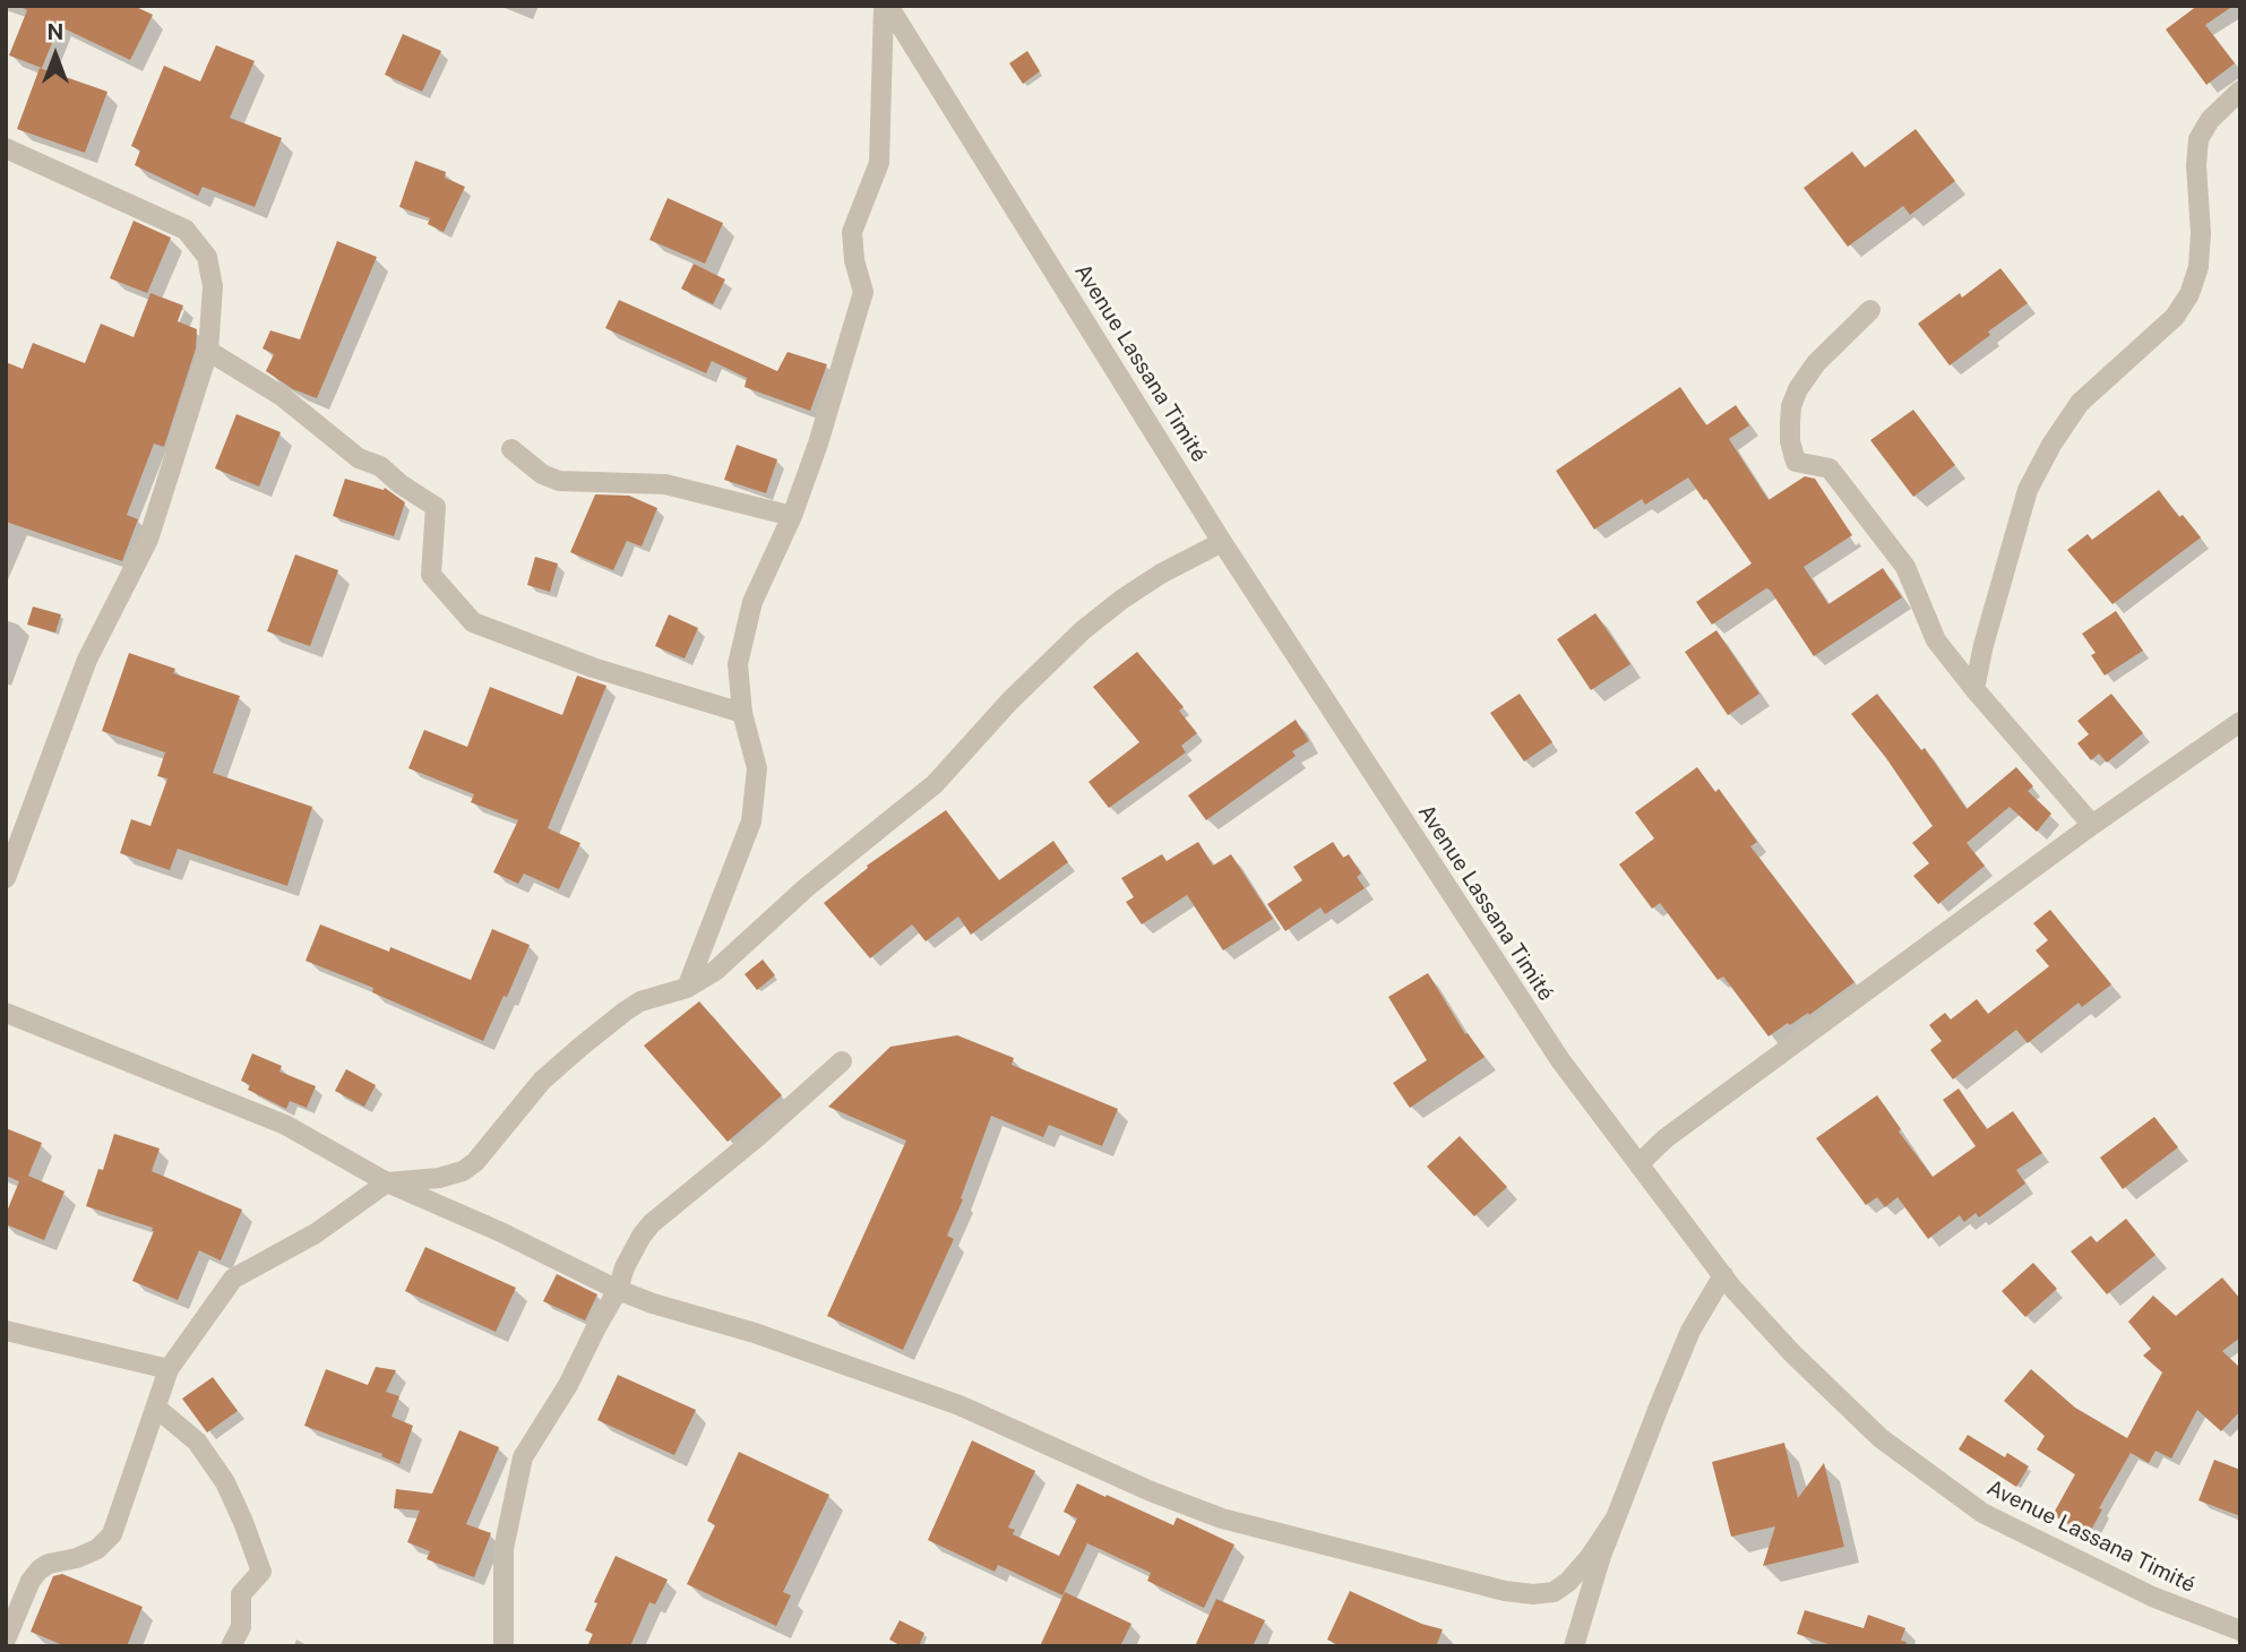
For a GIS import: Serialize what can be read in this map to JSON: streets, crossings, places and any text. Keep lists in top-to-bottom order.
{
  "streets": {
    "street": ["Avenue Lassana Timité"]
  },
  "north": "top"
}
